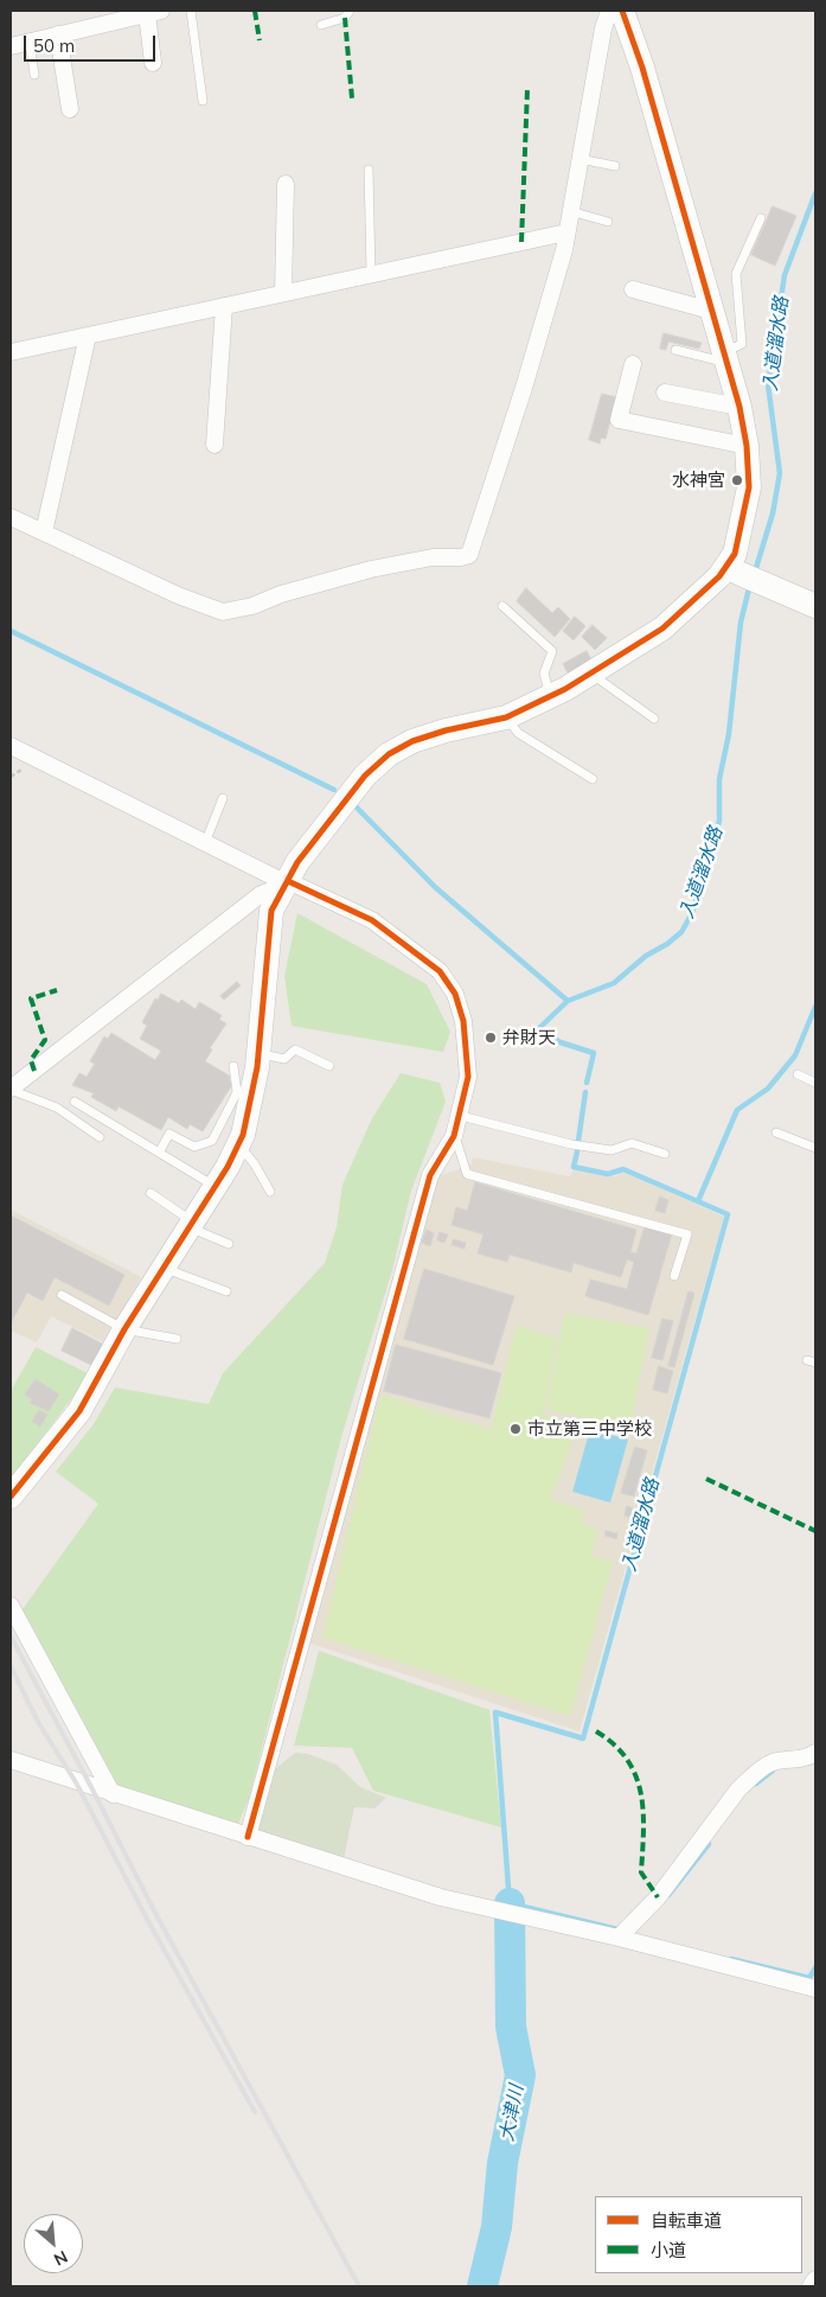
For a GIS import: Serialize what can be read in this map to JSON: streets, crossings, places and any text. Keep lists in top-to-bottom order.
{
  "water": ["入道溜水路", "大津川"],
  "places": ["水神宮", "弁財天", "市立第三中学校"],
  "legend": ["自転車道", "小道"],
  "scale_bar": "50 m",
  "north": "bottom right"
}
